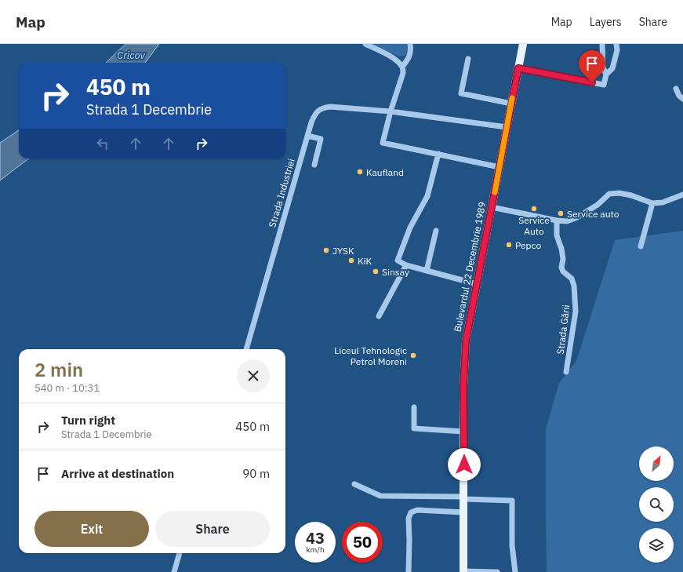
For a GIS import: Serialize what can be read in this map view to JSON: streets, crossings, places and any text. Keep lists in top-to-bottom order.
{
  "streets": {
    "main road": ["Bulevardul 22 Decembrie 1989"],
    "street": ["Strada Industriei", "Strada Gării"]
  },
  "crossings": [
    ["Strada Industriei", "Bulevardul 22 Decembrie 1989"]
  ],
  "water": ["Cricov"],
  "places": [
    "Kaufland",
    "Service Auto",
    "Service auto",
    "Pepco",
    "JYSK",
    "KiK",
    "Sinsay",
    "Liceul Tehnologic Petrol Moreni"
  ],
  "north": "top right",
  "page": {
    "header": "Map",
    "nav": ["Map", "Layers", "Share"],
    "turn": ["450 m", "Strada 1 Decembrie"],
    "heading": ["2 min", "540 m · 10:31"],
    "list": [
      {
        "name": "Turn right",
        "note": "Strada 1 Decembrie",
        "value": "450 m"
      },
      {
        "name": "Arrive at destination",
        "value": "90 m"
      }
    ],
    "buttons": ["Exit", "Share"],
    "speed": "43 km/h",
    "limit": "50"
  }
}
